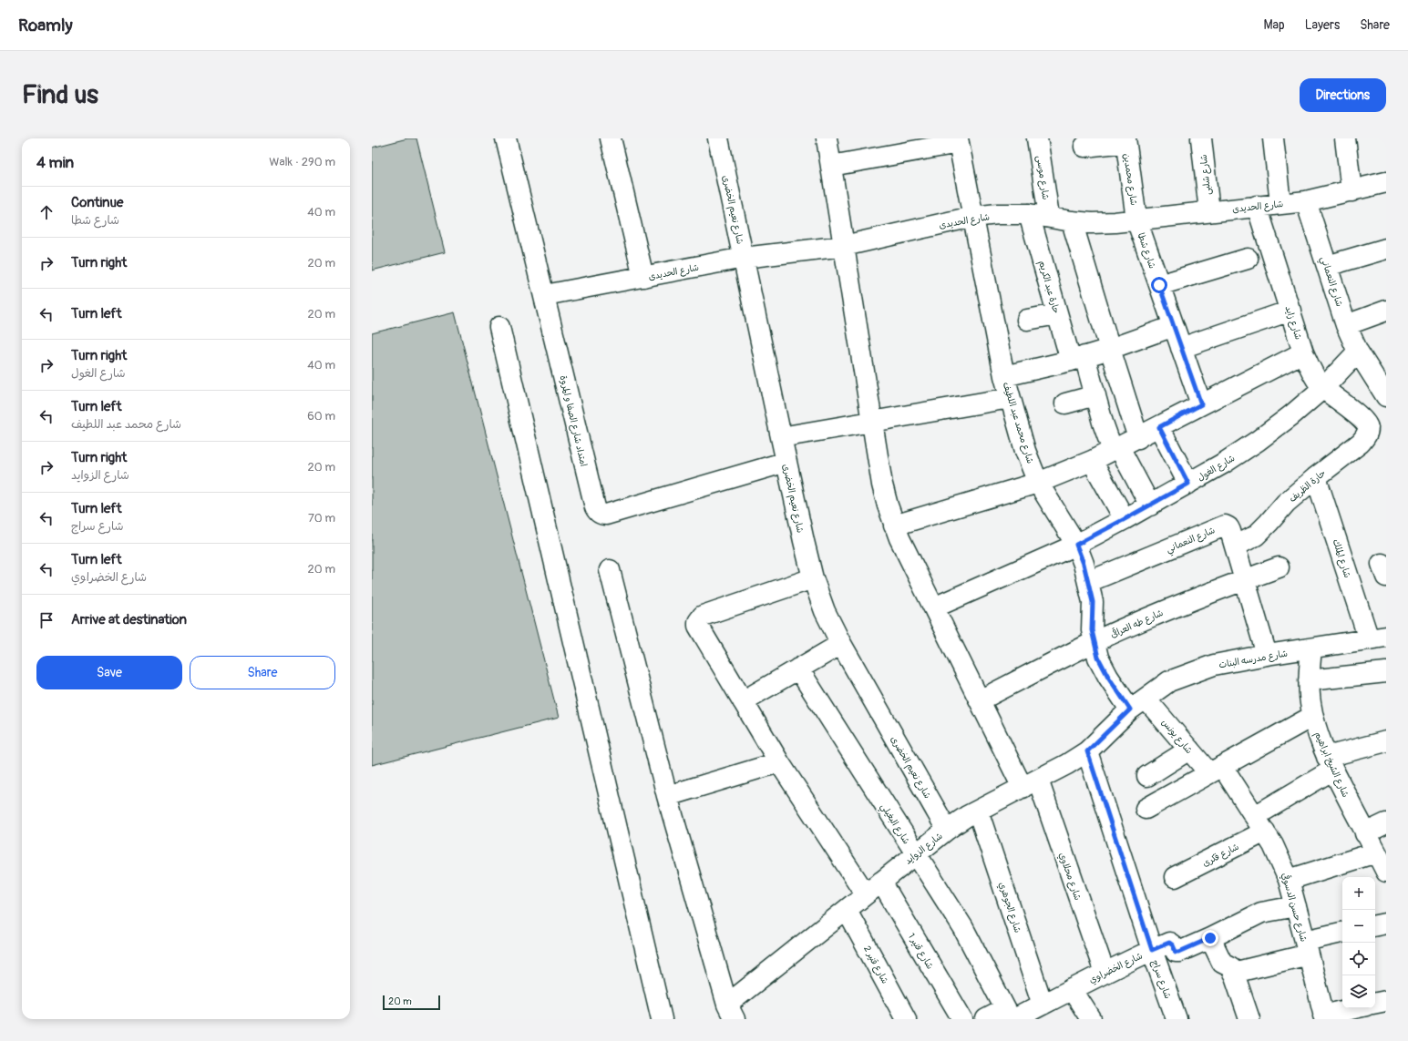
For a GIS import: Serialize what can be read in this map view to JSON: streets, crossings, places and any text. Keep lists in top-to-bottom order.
{
  "streets": {
    "street": [
      "شارع شلبى",
      "شارع موسى",
      "شارع محمدين",
      "شارع الحديدى",
      "شارع نعيم الخضرى",
      "شارع شطا",
      "شارع النعماني",
      "حارة عبد الكريم",
      "شارع زايد",
      "امتداد شارع الصفا و المروة",
      "شارع محمد عبد اللطيف",
      "شارع الغول",
      "حارة الظريف",
      "شارع الملك",
      "شارع طه العراقى",
      "شارع مدرسه البنات",
      "شارع يونس",
      "شارع الشيخ ابراهيم",
      "شارع البغيلي",
      "شارع الزوايد",
      "شارع فكرى",
      "شارع محلاوي",
      "شارع الجوهري",
      "شارع حسن الدسوقي",
      "شارع قنير 1",
      "شارع قنير 2",
      "شارع الخضراوي",
      "شارع سراج"
    ]
  },
  "crossings": [
    ["شارع شلبى", "شارع الحديدى"],
    ["شارع موسى", "شارع الحديدى"],
    ["شارع محمدين", "شارع الحديدى"],
    ["شارع محمدين", "شارع شطا"],
    ["شارع الحديدى", "شارع نعيم الخضرى"],
    ["شارع الحديدى", "شارع شطا"],
    ["شارع الحديدى", "شارع النعماني"],
    ["شارع الحديدى", "حارة عبد الكريم"],
    ["شارع الحديدى", "شارع زايد"],
    ["شارع الحديدى", "امتداد شارع الصفا و المروة"],
    ["شارع الحديدى", "شارع محمد عبد اللطيف"],
    ["شارع الحديدى", "شارع محلاوي"],
    ["شارع نعيم الخضرى", "امتداد شارع الصفا و المروة"],
    ["شارع نعيم الخضرى", "شارع الزوايد"],
    ["شارع نعيم الخضرى", "شارع قنير 1"],
    ["شارع النعماني", "شارع محمد عبد اللطيف"],
    ["شارع النعماني", "شارع الغول"],
    ["شارع النعماني", "حارة الظريف"],
    ["شارع النعماني", "شارع طه العراقى"],
    ["شارع النعماني", "شارع مدرسه البنات"],
    ["حارة عبد الكريم", "شارع الغول"],
    ["شارع زايد", "شارع الغول"],
    ["شارع زايد", "حارة الظريف"],
    ["شارع محمد عبد اللطيف", "شارع الغول"],
    ["شارع محمد عبد اللطيف", "شارع طه العراقى"],
    ["شارع محمد عبد اللطيف", "شارع مدرسه البنات"],
    ["شارع محمد عبد اللطيف", "شارع يونس"],
    ["شارع محمد عبد اللطيف", "شارع الزوايد"],
    ["شارع الغول", "شارع محلاوي"],
    ["حارة الظريف", "شارع الملك"],
    ["شارع الملك", "شارع مدرسه البنات"],
    ["شارع طه العراقى", "شارع محلاوي"],
    ["شارع مدرسه البنات", "شارع يونس"],
    ["شارع مدرسه البنات", "شارع الشيخ ابراهيم"],
    ["شارع مدرسه البنات", "شارع الزوايد"],
    ["شارع يونس", "شارع الزوايد"],
    ["شارع يونس", "شارع حسن الدسوقي"],
    ["شارع الشيخ ابراهيم", "شارع فكرى"],
    ["شارع البغيلي", "شارع الزوايد"],
    ["شارع البغيلي", "شارع الخضراوي"],
    ["شارع الزوايد", "شارع محلاوي"],
    ["شارع الزوايد", "شارع الجوهري"],
    ["شارع الزوايد", "شارع قنير 1"],
    ["شارع الزوايد", "شارع قنير 2"],
    ["شارع الزوايد", "شارع سراج"],
    ["شارع فكرى", "شارع حسن الدسوقي"],
    ["شارع محلاوي", "شارع الخضراوي"],
    ["شارع الجوهري", "شارع الخضراوي"],
    ["شارع حسن الدسوقي", "شارع الخضراوي"],
    ["شارع الخضراوي", "شارع سراج"]
  ],
  "scale_bar": "20 m",
  "page": {
    "header": "Roamly",
    "nav": ["Map", "Layers", "Share"],
    "buttons": [
      "Directions",
      ["Save", "Share"]
    ],
    "title": "Find us",
    "heading": ["4 min", "Walk · 290 m"],
    "list": [
      ["Continue", "شارع شطا", "40 m"],
      ["Turn right", "20 m"],
      ["Turn left", "20 m"],
      ["Turn right", "شارع الغول", "40 m"],
      ["Turn left", "شارع محمد عبد اللطيف", "60 m"],
      ["Turn right", "شارع الزوايد", "20 m"],
      ["Turn left", "شارع سراج", "70 m"],
      ["Turn left", "شارع الخضراوي", "20 m"],
      "Arrive at destination"
    ],
    "map_buttons": ["+", "−"],
    "scale": "20 m"
  }
}
